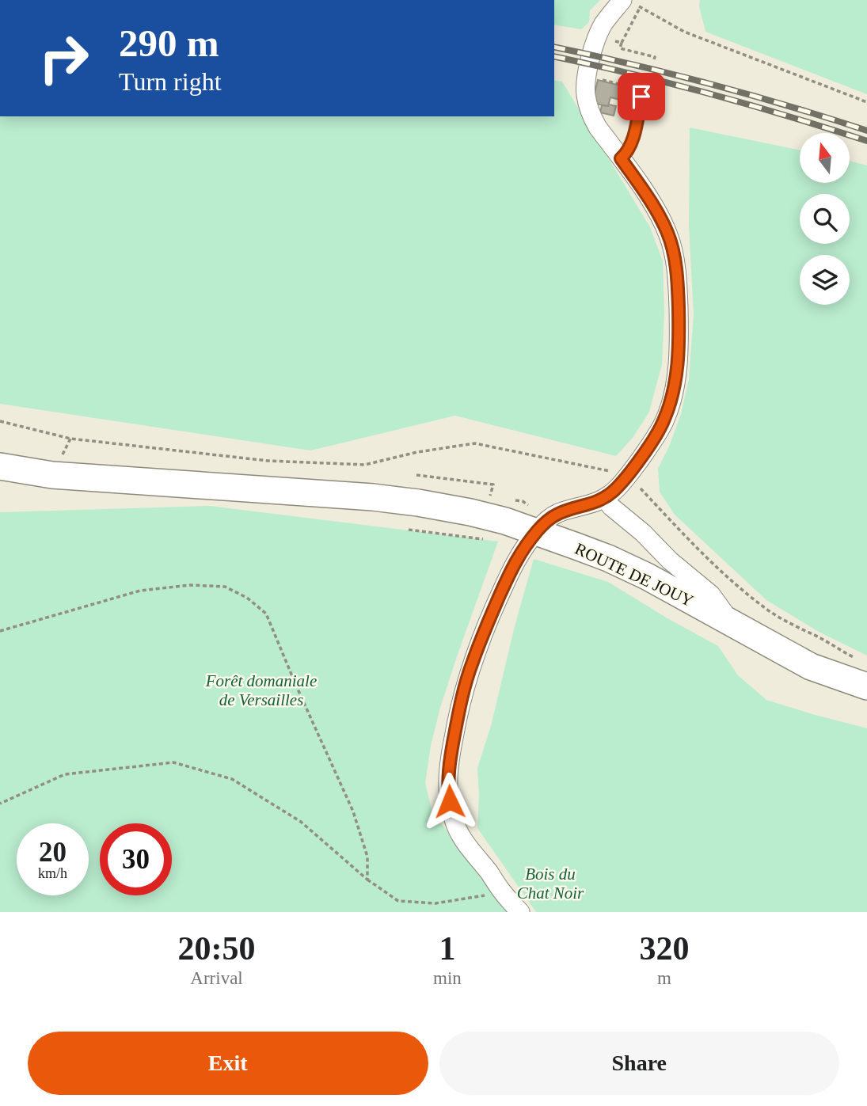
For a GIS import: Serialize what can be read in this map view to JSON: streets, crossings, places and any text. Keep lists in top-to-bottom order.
{
  "streets": {
    "main road": ["ROUTE DE JOUY"]
  },
  "parks": ["Forêt domaniale de Versailles", "Bois du Chat Noir"],
  "north": "top",
  "page": {
    "turn": ["290 m", "Turn right"],
    "speed": "20 km/h",
    "limit": "30",
    "eta": [
      "20:50",
      "Arrival",
      "1",
      "min",
      "320",
      "m"
    ],
    "buttons": ["Exit", "Share"]
  }
}
